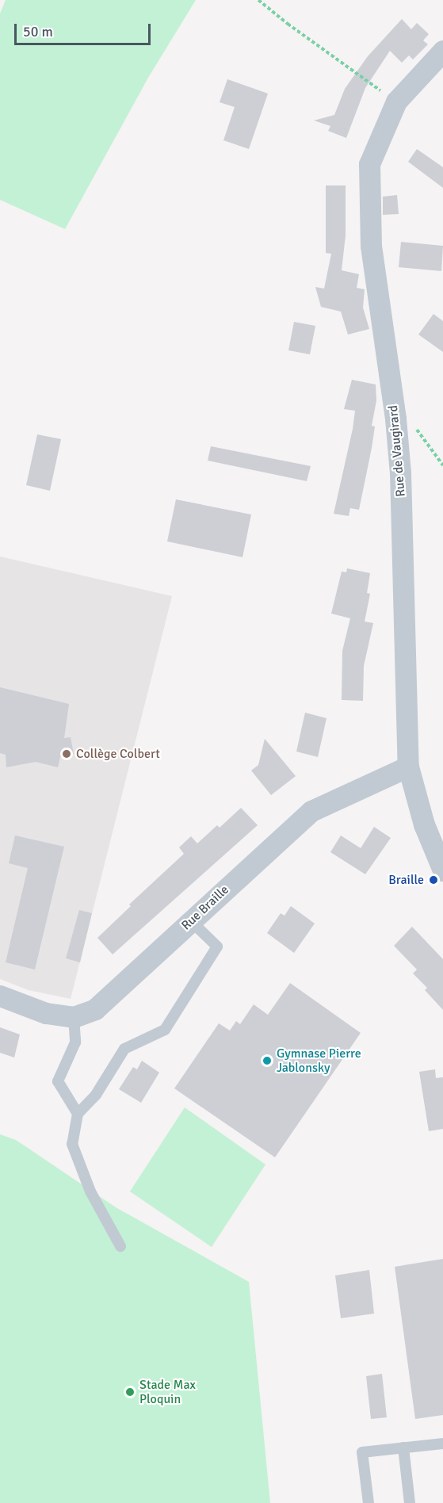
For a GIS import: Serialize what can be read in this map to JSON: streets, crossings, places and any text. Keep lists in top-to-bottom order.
{
  "streets": {
    "street": ["Rue de Vaugirard", "Rue Braille"]
  },
  "crossings": [
    ["Rue de Vaugirard", "Rue Braille"]
  ],
  "places": [
    "Collège Colbert",
    "Braille",
    "Gymnase Pierre Jablonsky",
    "Stade Max Ploquin"
  ],
  "scale_bar": "50 m"
}
